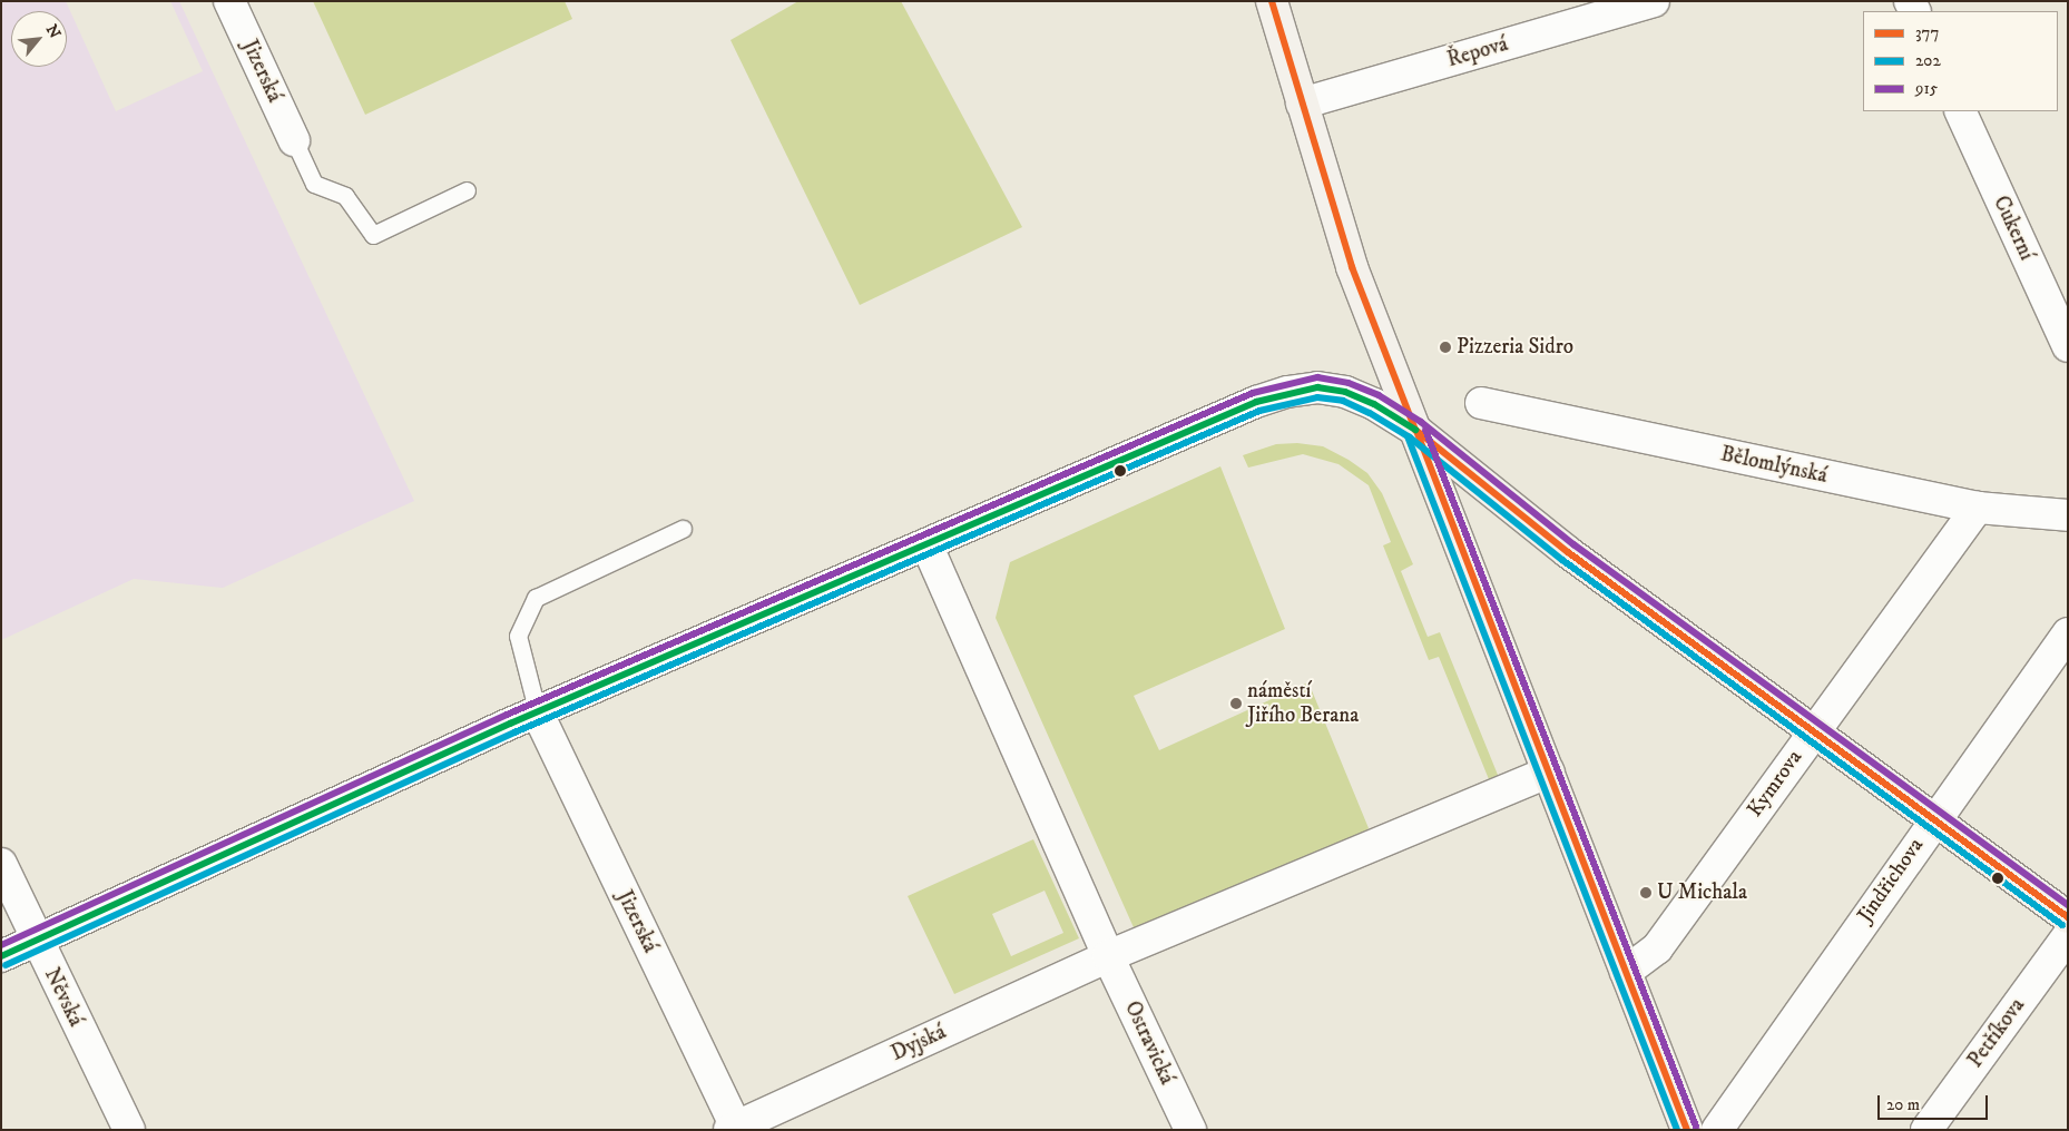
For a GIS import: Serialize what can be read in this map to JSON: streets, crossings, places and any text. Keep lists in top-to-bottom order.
{
  "streets": {
    "street": [
      "Řepová",
      "Jizerská",
      "Cukerní",
      "Bělomlýnská",
      "Kymrova",
      "Jindřichova",
      "Něvská",
      "Petříkova",
      "Dyjská",
      "Ostravická"
    ]
  },
  "crossings": [
    ["Jizerská", "Dyjská"],
    ["Bělomlýnská", "Kymrova"],
    ["Dyjská", "Ostravická"]
  ],
  "places": ["Pizzeria Sidro", "náměstí Jiřího Berana", "U Michala"],
  "lines": ["transit line 377", "transit line 915", "transit line 202"],
  "legend": ["377", "202", "915"],
  "scale_bar": "20 m",
  "north": "top right"
}
